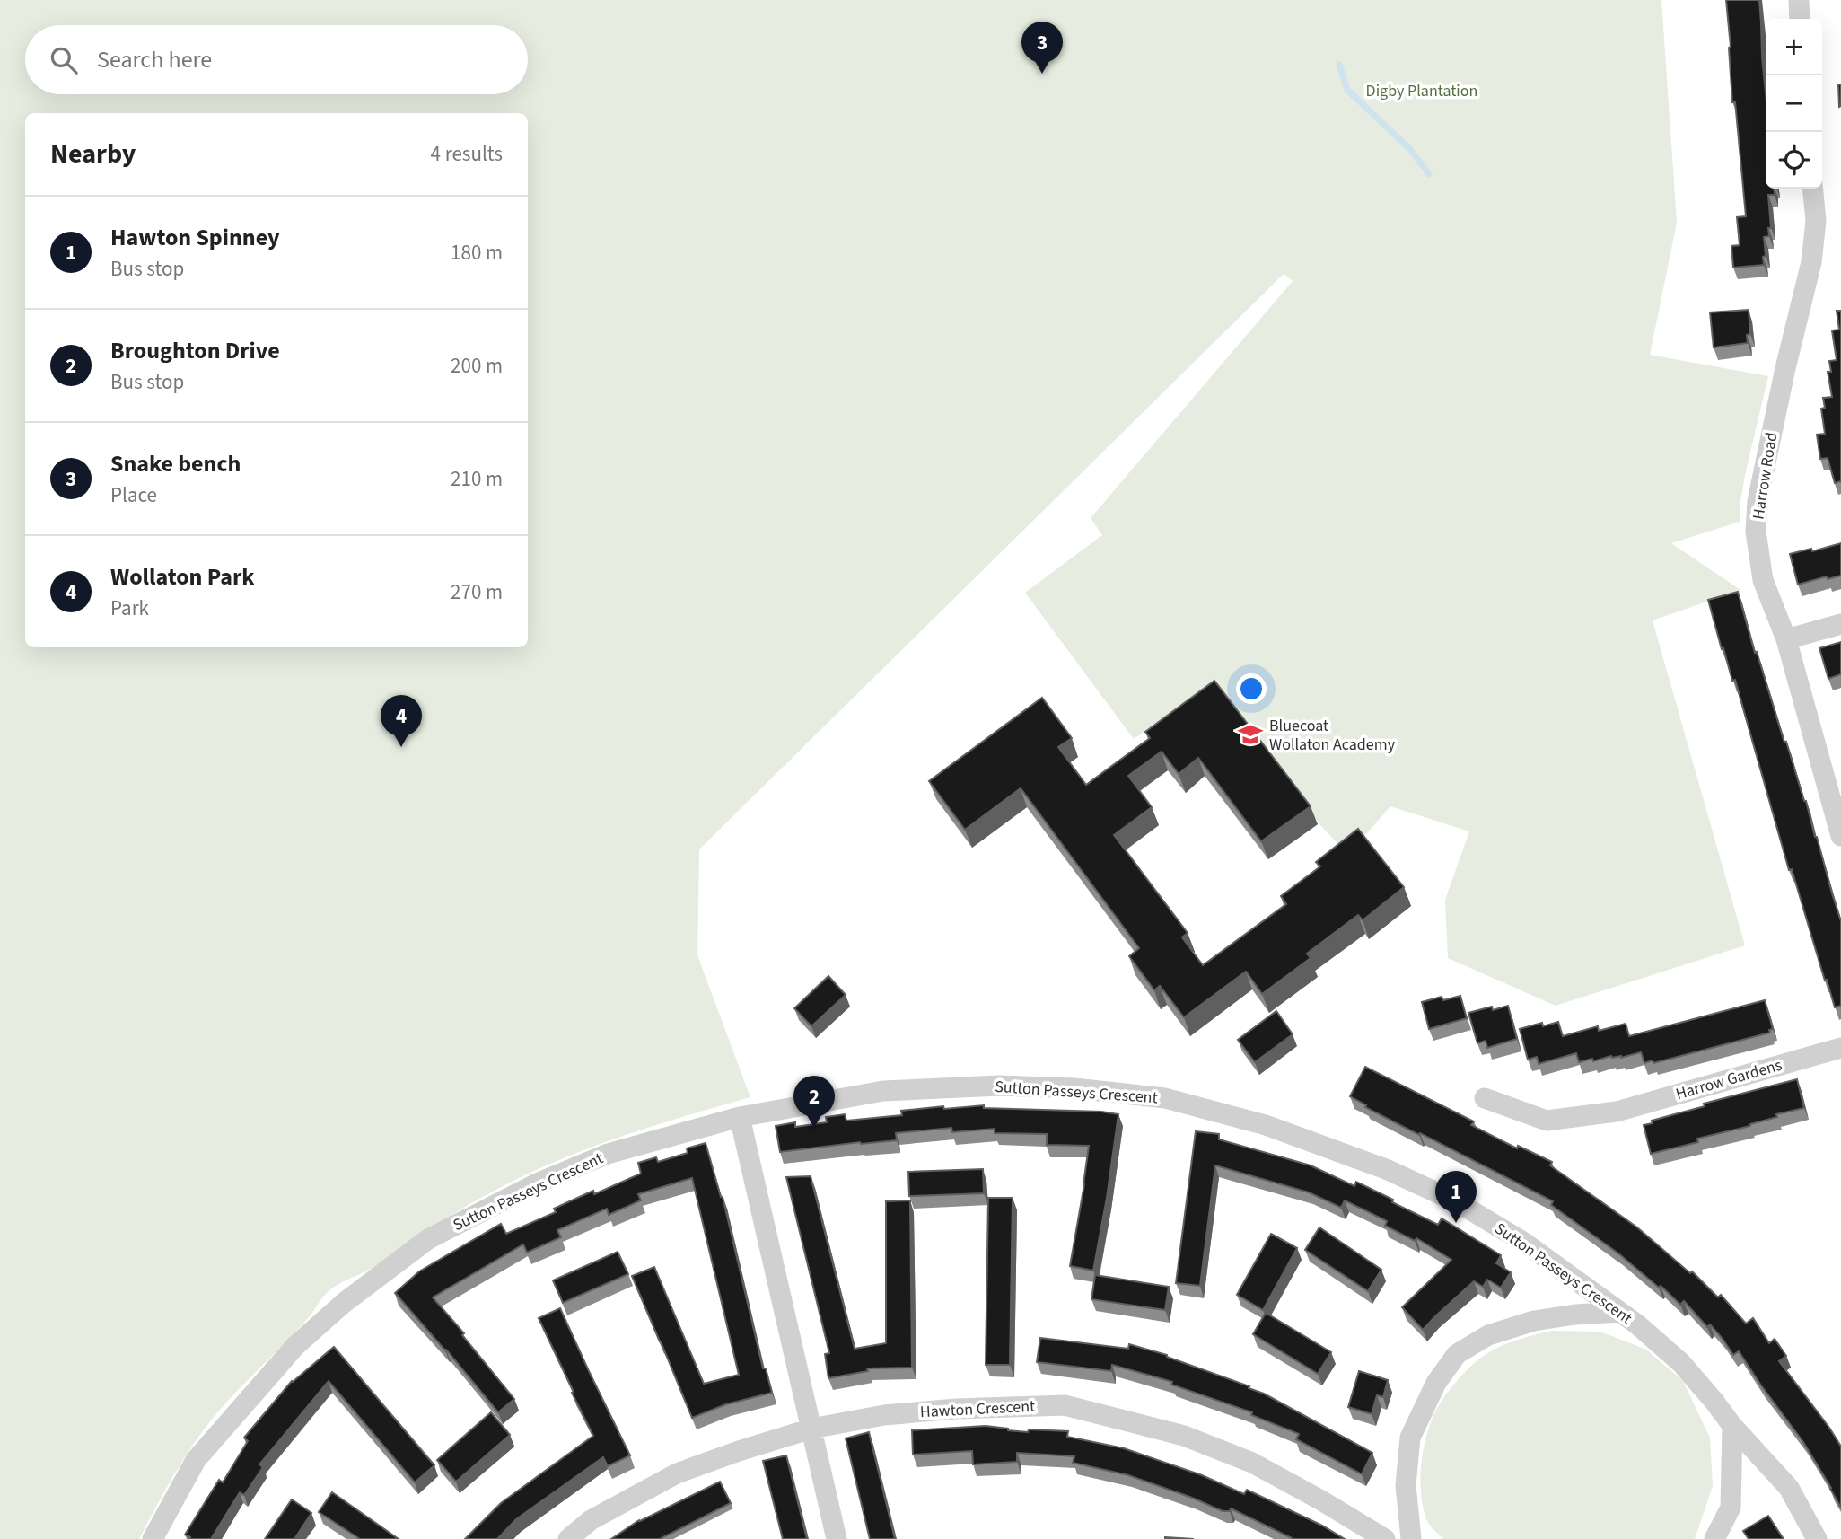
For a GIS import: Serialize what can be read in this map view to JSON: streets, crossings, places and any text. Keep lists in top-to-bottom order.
{
  "streets": {
    "street": [
      "Harrow Road",
      "Harrow Gardens",
      "Sutton Passeys Crescent",
      "Hawton Crescent"
    ]
  },
  "parks": ["Digby Plantation"],
  "places": {
    "school or university": ["Bluecoat Wollaton Academy"]
  },
  "page": {
    "map_buttons": ["+", "−"],
    "pins": [
      "3",
      "4",
      "2",
      "1"
    ],
    "search": "Search here",
    "heading": ["Nearby", "4 results"],
    "list": [
      {
        "mark": "1",
        "name": "Hawton Spinney",
        "note": "Bus stop",
        "value": "180 m"
      },
      {
        "mark": "2",
        "name": "Broughton Drive",
        "note": "Bus stop",
        "value": "200 m"
      },
      {
        "mark": "3",
        "name": "Snake bench",
        "note": "Place",
        "value": "210 m"
      },
      {
        "mark": "4",
        "name": "Wollaton Park",
        "note": "Park",
        "value": "270 m"
      }
    ]
  }
}
